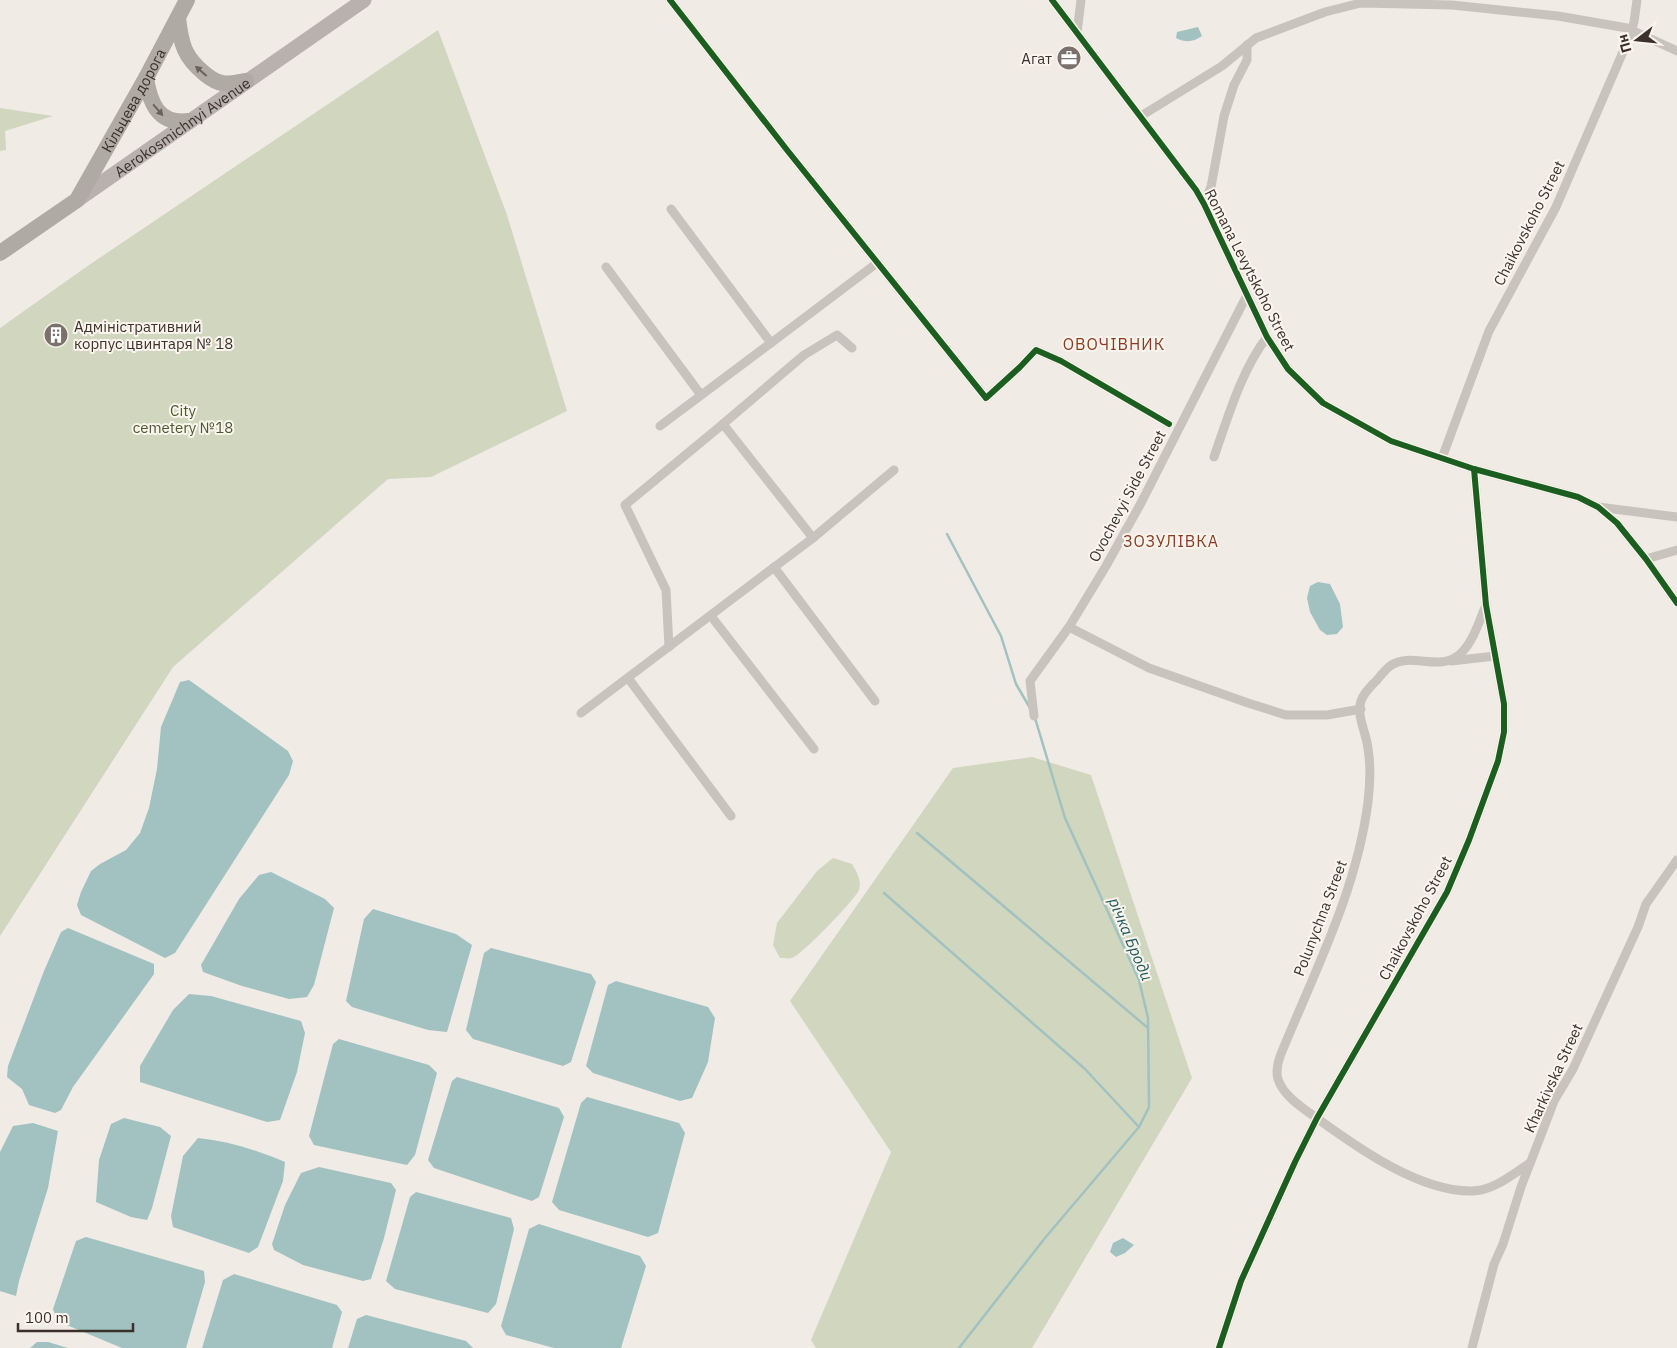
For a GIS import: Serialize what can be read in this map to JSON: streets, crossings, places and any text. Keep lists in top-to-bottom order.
{
  "streets": {
    "highway": ["Кільцева дорога", "Aerokosmichnyi Avenue"],
    "street": [
      "Chaikovskoho Street",
      "Romana Levytskoho Street",
      "Ovochevyi Side Street",
      "Polunychna Street",
      "Kharkivska Street"
    ]
  },
  "crossings": [
    ["Кільцева дорога", "Aerokosmichnyi Avenue"],
    ["Chaikovskoho Street", "Romana Levytskoho Street"],
    ["Chaikovskoho Street", "Polunychna Street"],
    ["Romana Levytskoho Street", "Ovochevyi Side Street"],
    ["Polunychna Street", "Kharkivska Street"]
  ],
  "districts": ["ОВОЧІВНИК", "ЗОЗУЛІВКА"],
  "water": ["річка Броди"],
  "parks": ["City cemetery №18"],
  "places": {
    "office": ["Агат"],
    "building": ["Адміністративний корпус цвинтаря № 18"]
  },
  "scale_bar": "100 m",
  "north": "left"
}
